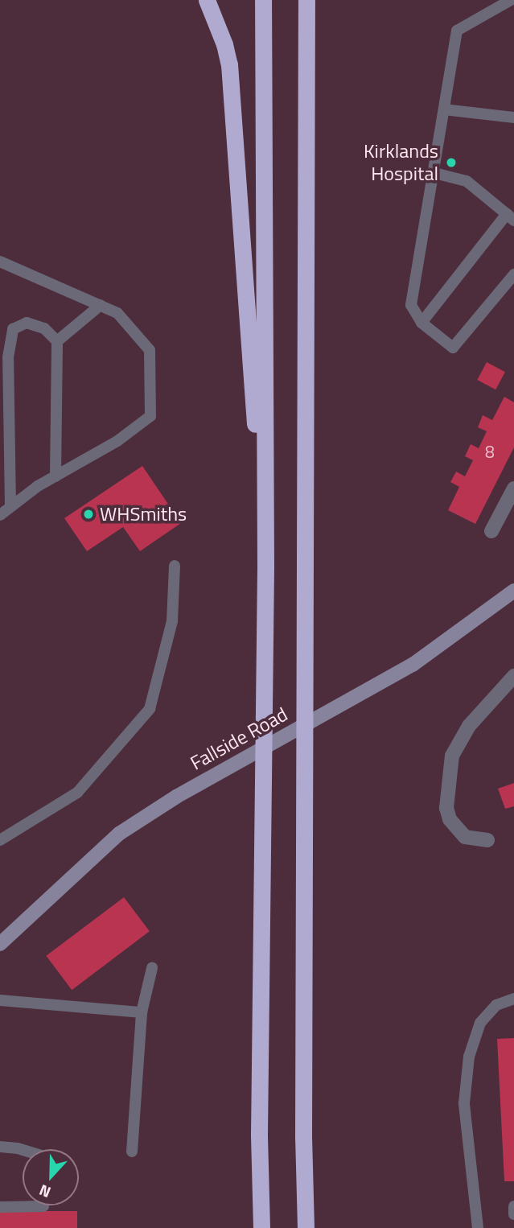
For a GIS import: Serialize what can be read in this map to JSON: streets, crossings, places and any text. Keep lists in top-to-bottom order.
{
  "streets": {
    "street": ["Fallside Road"]
  },
  "places": ["Kirklands Hospital", "WHSmiths"],
  "house_numbers": ["8"],
  "north": "bottom"
}
